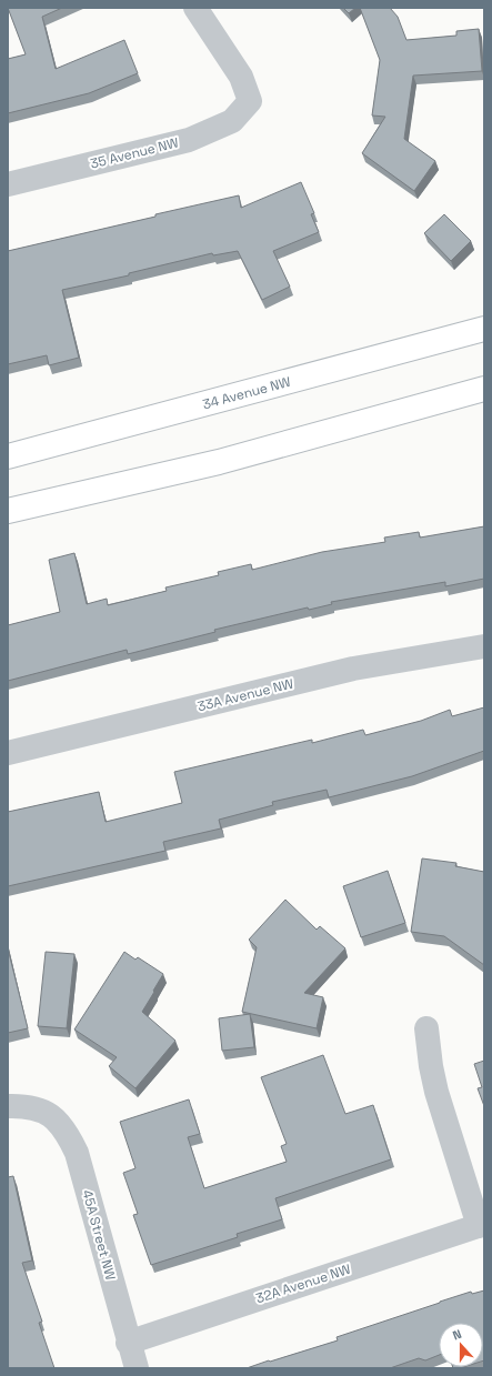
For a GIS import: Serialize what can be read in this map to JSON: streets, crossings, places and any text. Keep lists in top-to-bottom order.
{
  "streets": {
    "main road": ["34 Avenue NW"],
    "street": [
      "35 Avenue NW",
      "33A Avenue NW",
      "45A Street NW",
      "32A Avenue NW"
    ]
  },
  "crossings": [
    ["45A Street NW", "32A Avenue NW"]
  ],
  "north": "top"
}
